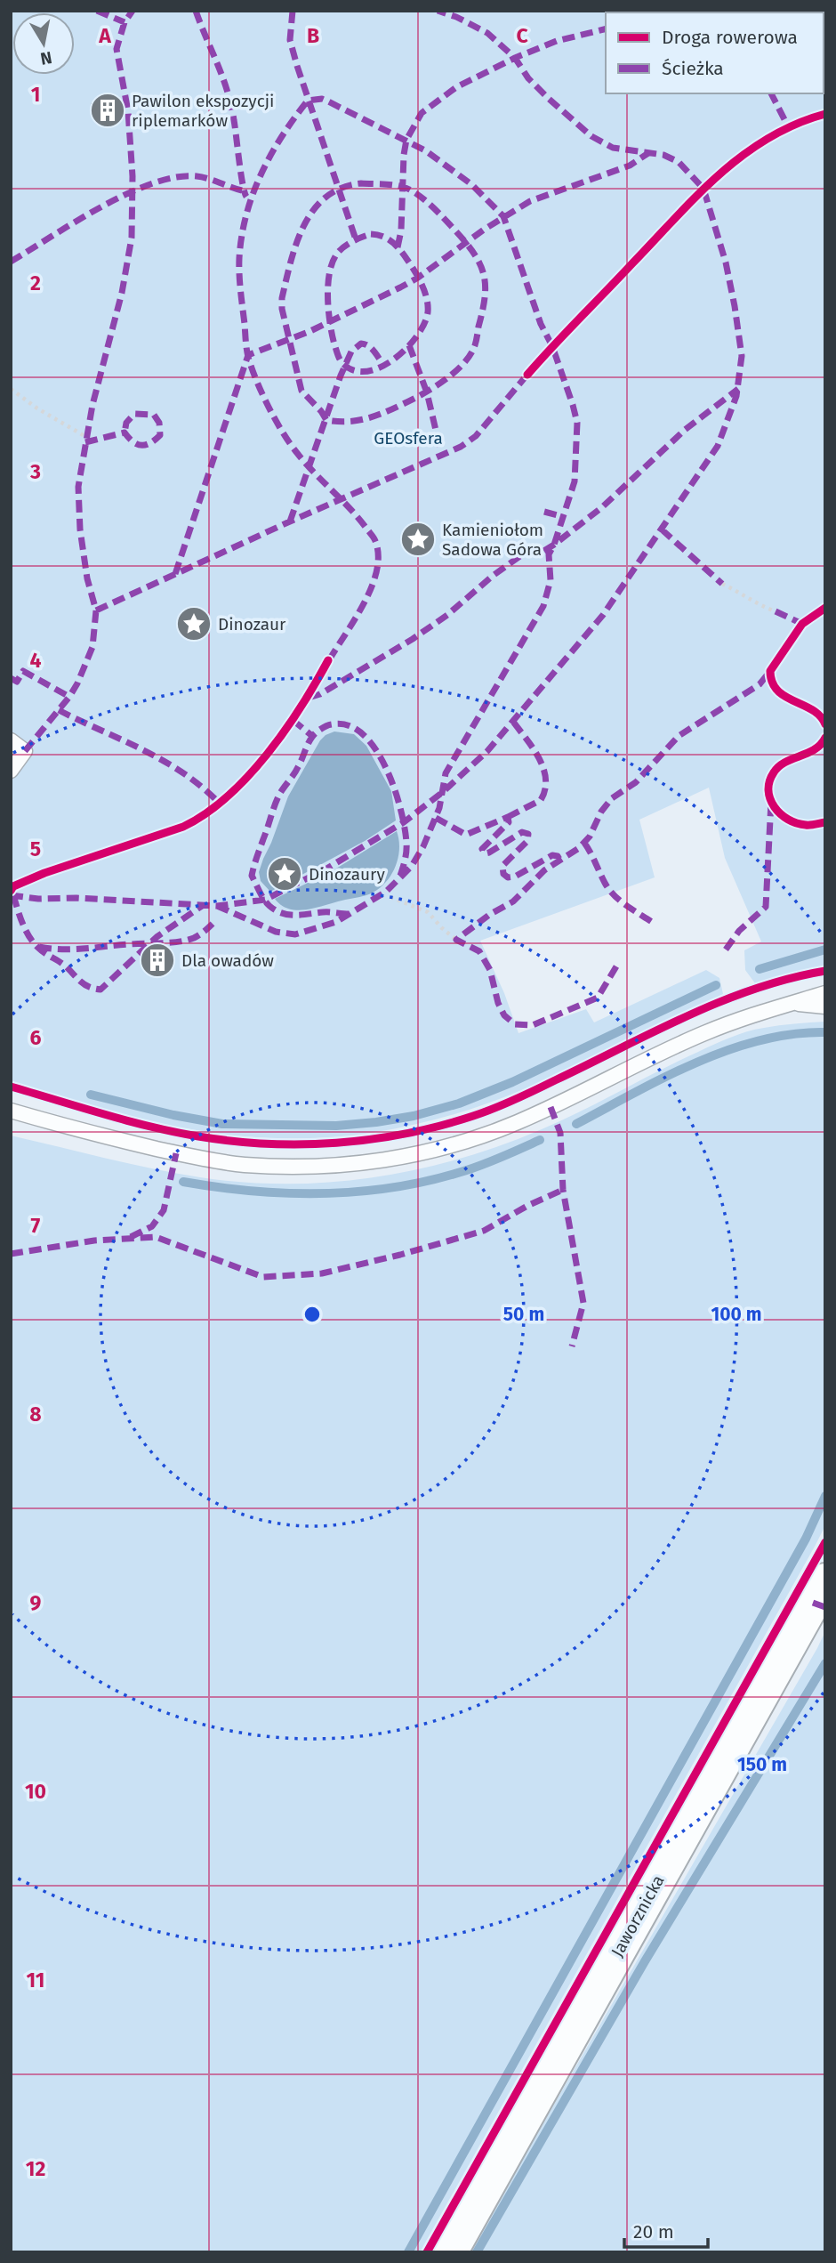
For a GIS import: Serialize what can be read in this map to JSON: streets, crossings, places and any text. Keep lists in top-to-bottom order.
{
  "streets": {
    "street": ["Jaworznicka"]
  },
  "parks": ["GEOsfera"],
  "places": {
    "building": ["Pawilon ekspozycji riplemarków", "Dla owadów"],
    "place": ["Kamieniołom Sadowa Góra", "Dinozaur", "Dinozaury"]
  },
  "legend": ["Droga rowerowa", "Ścieżka"],
  "scale_bar": "20 m",
  "north": "bottom",
  "grid": {
    "columns": ["A", "B", "C"],
    "rows": [
      "1",
      "2",
      "3",
      "4",
      "5",
      "6",
      "7",
      "8",
      "9",
      "10",
      "11",
      "12"
    ]
  },
  "rings": ["50 m", "100 m", "150 m"]
}
